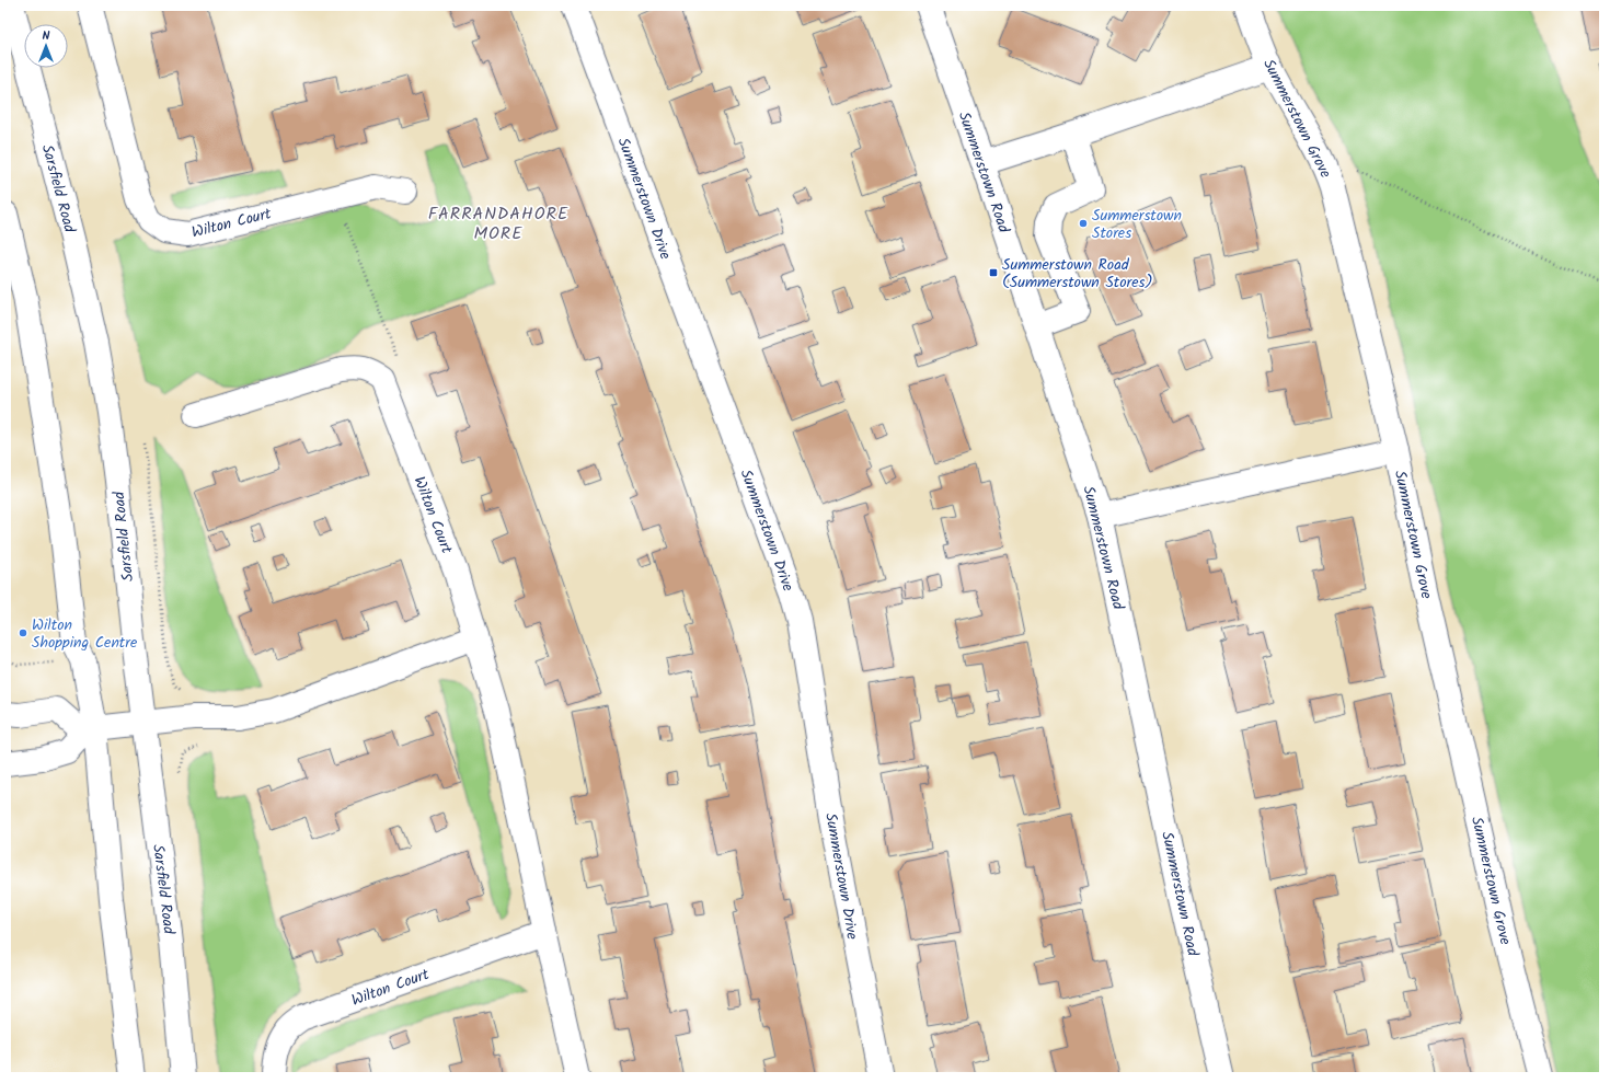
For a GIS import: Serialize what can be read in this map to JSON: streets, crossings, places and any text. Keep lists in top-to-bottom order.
{
  "streets": {
    "street": [
      "Summerstown Grove",
      "Summerstown Road",
      "Sarsfield Road",
      "Summerstown Drive",
      "Wilton Court"
    ]
  },
  "districts": ["FARRANDAHORE MORE"],
  "places": {
    "other": ["Summerstown Stores", "Wilton Shopping Centre"],
    "transit": ["Summerstown Road (Summerstown Stores)"]
  },
  "north": "top"
}
